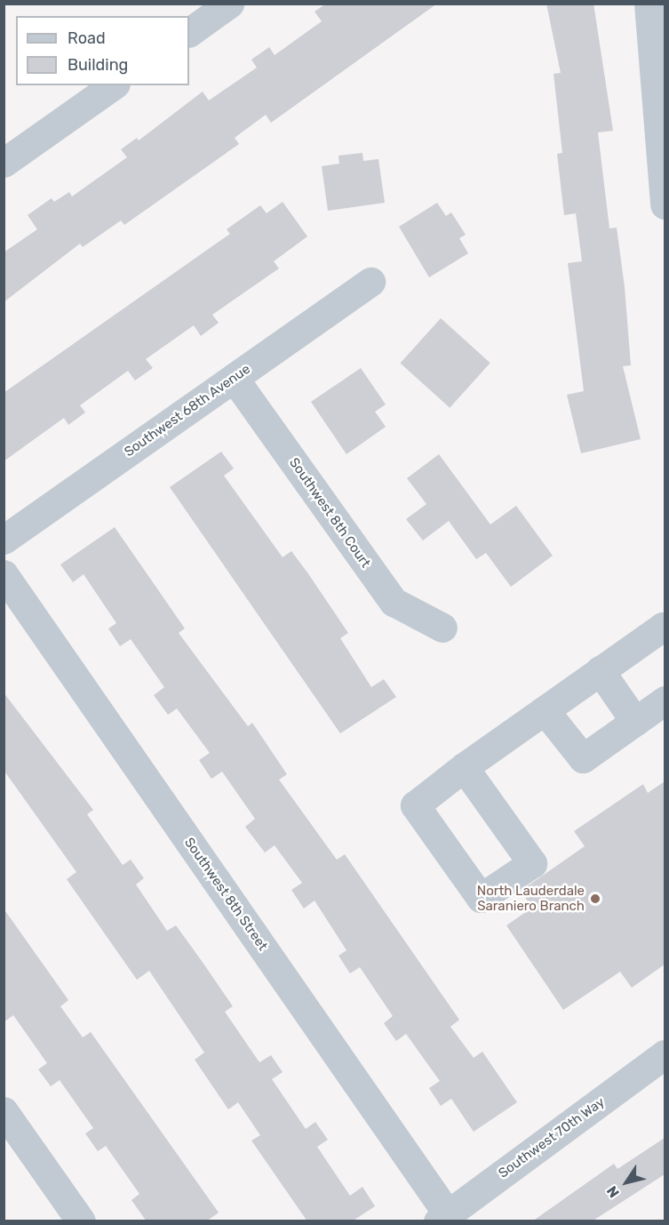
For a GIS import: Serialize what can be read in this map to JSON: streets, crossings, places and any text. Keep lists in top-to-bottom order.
{
  "streets": {
    "street": [
      "Southwest 68th Avenue",
      "Southwest 8th Court",
      "Southwest 8th Street",
      "Southwest 70th Way"
    ]
  },
  "crossings": [
    ["Southwest 68th Avenue", "Southwest 8th Court"],
    ["Southwest 8th Street", "Southwest 70th Way"]
  ],
  "places": ["North Lauderdale Saraniero Branch"],
  "legend": ["Road", "Building"],
  "north": "bottom left"
}
